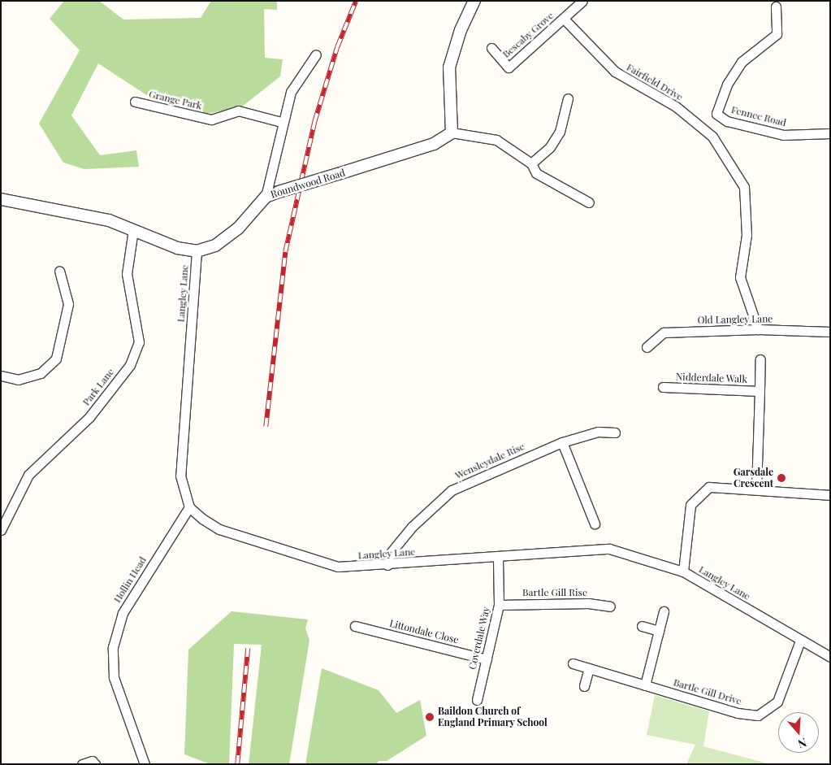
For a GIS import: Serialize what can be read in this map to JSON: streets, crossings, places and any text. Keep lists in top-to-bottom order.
{
  "streets": {
    "street": [
      "Bescaby Grove",
      "Fairfield Drive",
      "Grange Park",
      "Fennec Road",
      "Roundwood Road",
      "Langley Lane",
      "Old Langley Lane",
      "Nidderdale Walk",
      "Park Lane",
      "Wensleydale Rise",
      "Hollin Head",
      "Bartle Gill Rise",
      "Littondale Close",
      "Coverdale Way",
      "Bartle Gill Drive"
    ]
  },
  "crossings": [
    ["Bescaby Grove", "Fairfield Drive"],
    ["Fairfield Drive", "Old Langley Lane"],
    ["Roundwood Road", "Langley Lane"],
    ["Roundwood Road", "Park Lane"],
    ["Langley Lane", "Wensleydale Rise"],
    ["Langley Lane", "Hollin Head"],
    ["Langley Lane", "Coverdale Way"],
    ["Langley Lane", "Bartle Gill Drive"],
    ["Bartle Gill Rise", "Coverdale Way"],
    ["Littondale Close", "Coverdale Way"]
  ],
  "places": ["Garsdale Crescent", "Baildon Church of England Primary School"],
  "north": "bottom"
}
